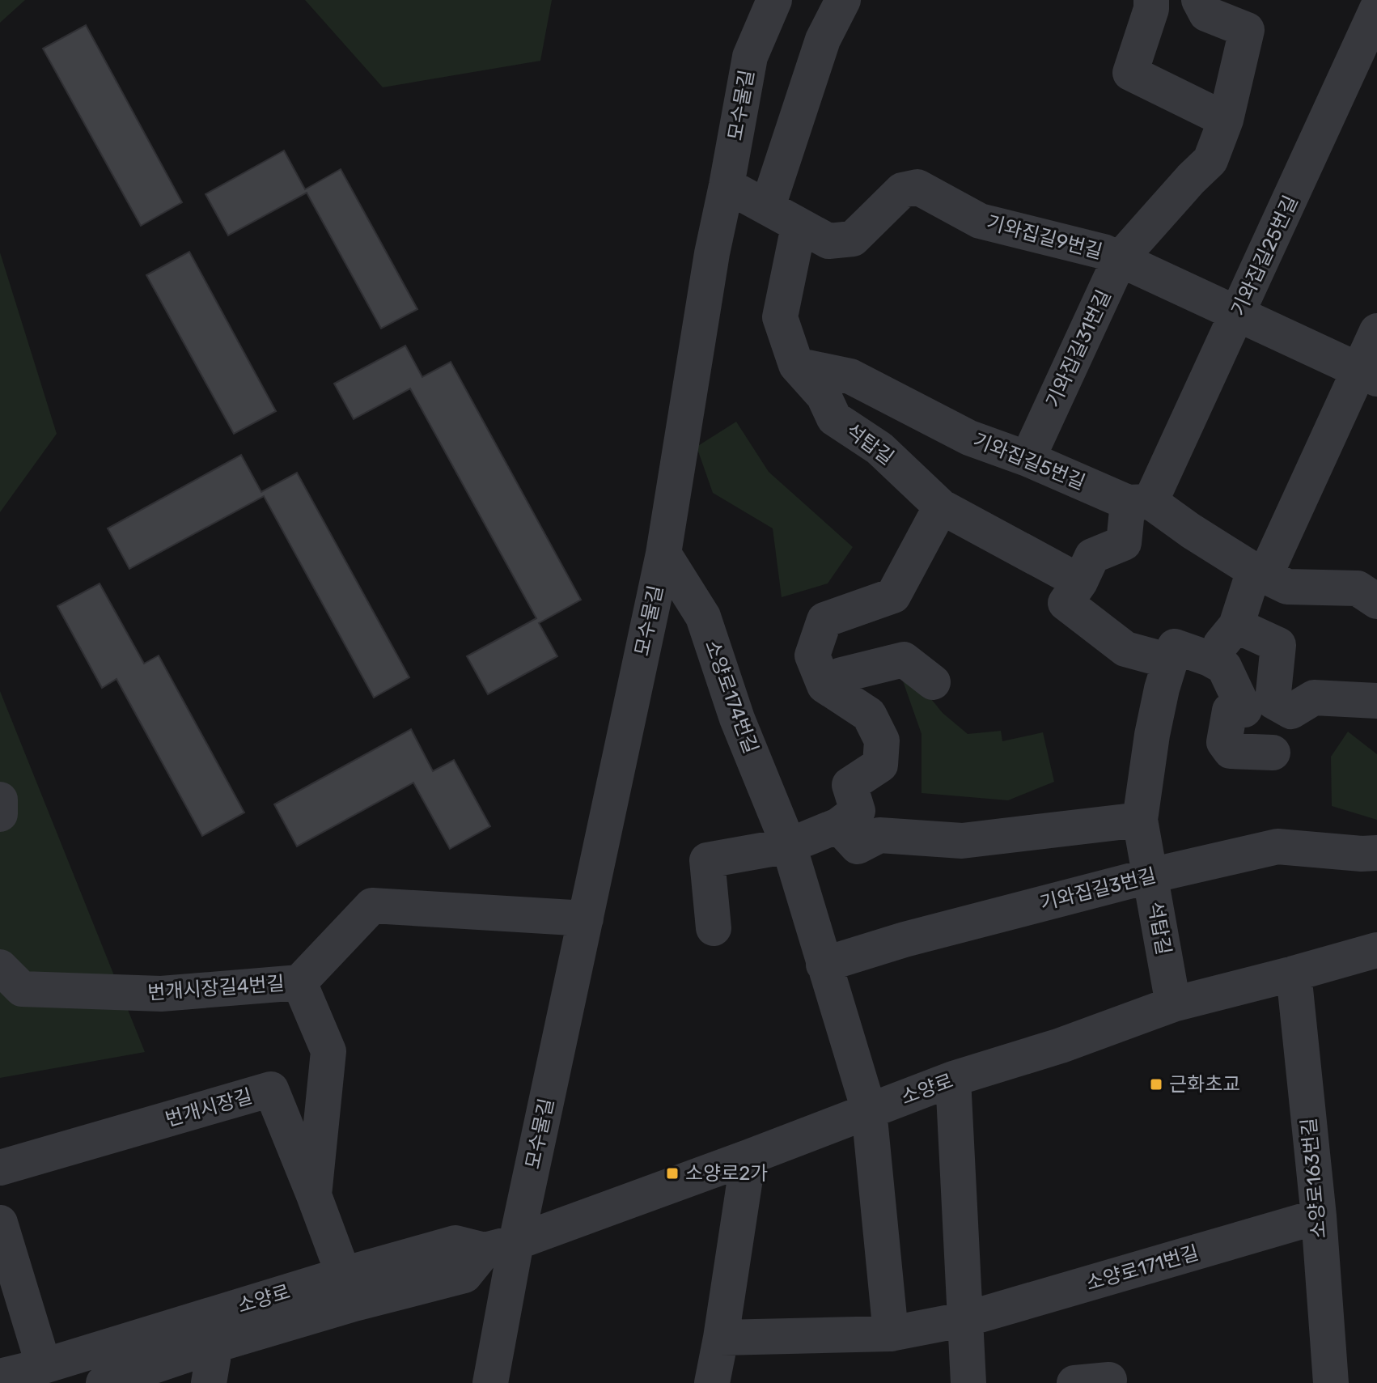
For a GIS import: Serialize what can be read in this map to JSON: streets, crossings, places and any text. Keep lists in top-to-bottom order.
{
  "streets": {
    "street": [
      "모수물길",
      "기와집길9번길",
      "기와집길25번길",
      "기와집길31번길",
      "석탑길",
      "기와집길5번길",
      "소양로174번길",
      "기와집길3번길",
      "번개시장길4번길",
      "소양로",
      "번개시장길",
      "소양로163번길",
      "소양로171번길"
    ]
  },
  "crossings": [
    ["모수물길", "기와집길9번길"],
    ["모수물길", "소양로174번길"],
    ["모수물길", "소양로"],
    ["기와집길9번길", "기와집길25번길"],
    ["기와집길9번길", "기와집길31번길"],
    ["기와집길9번길", "석탑길"],
    ["기와집길25번길", "기와집길5번길"],
    ["기와집길31번길", "기와집길5번길"],
    ["석탑길", "기와집길5번길"],
    ["석탑길", "기와집길3번길"],
    ["석탑길", "소양로"],
    ["소양로174번길", "기와집길3번길"],
    ["소양로174번길", "소양로"],
    ["소양로174번길", "소양로171번길"],
    ["번개시장길4번길", "번개시장길"],
    ["소양로", "번개시장길"],
    ["소양로", "소양로163번길"],
    ["소양로163번길", "소양로171번길"]
  ],
  "places": {
    "transit": ["근화초교", "소양로2가"]
  }
}
